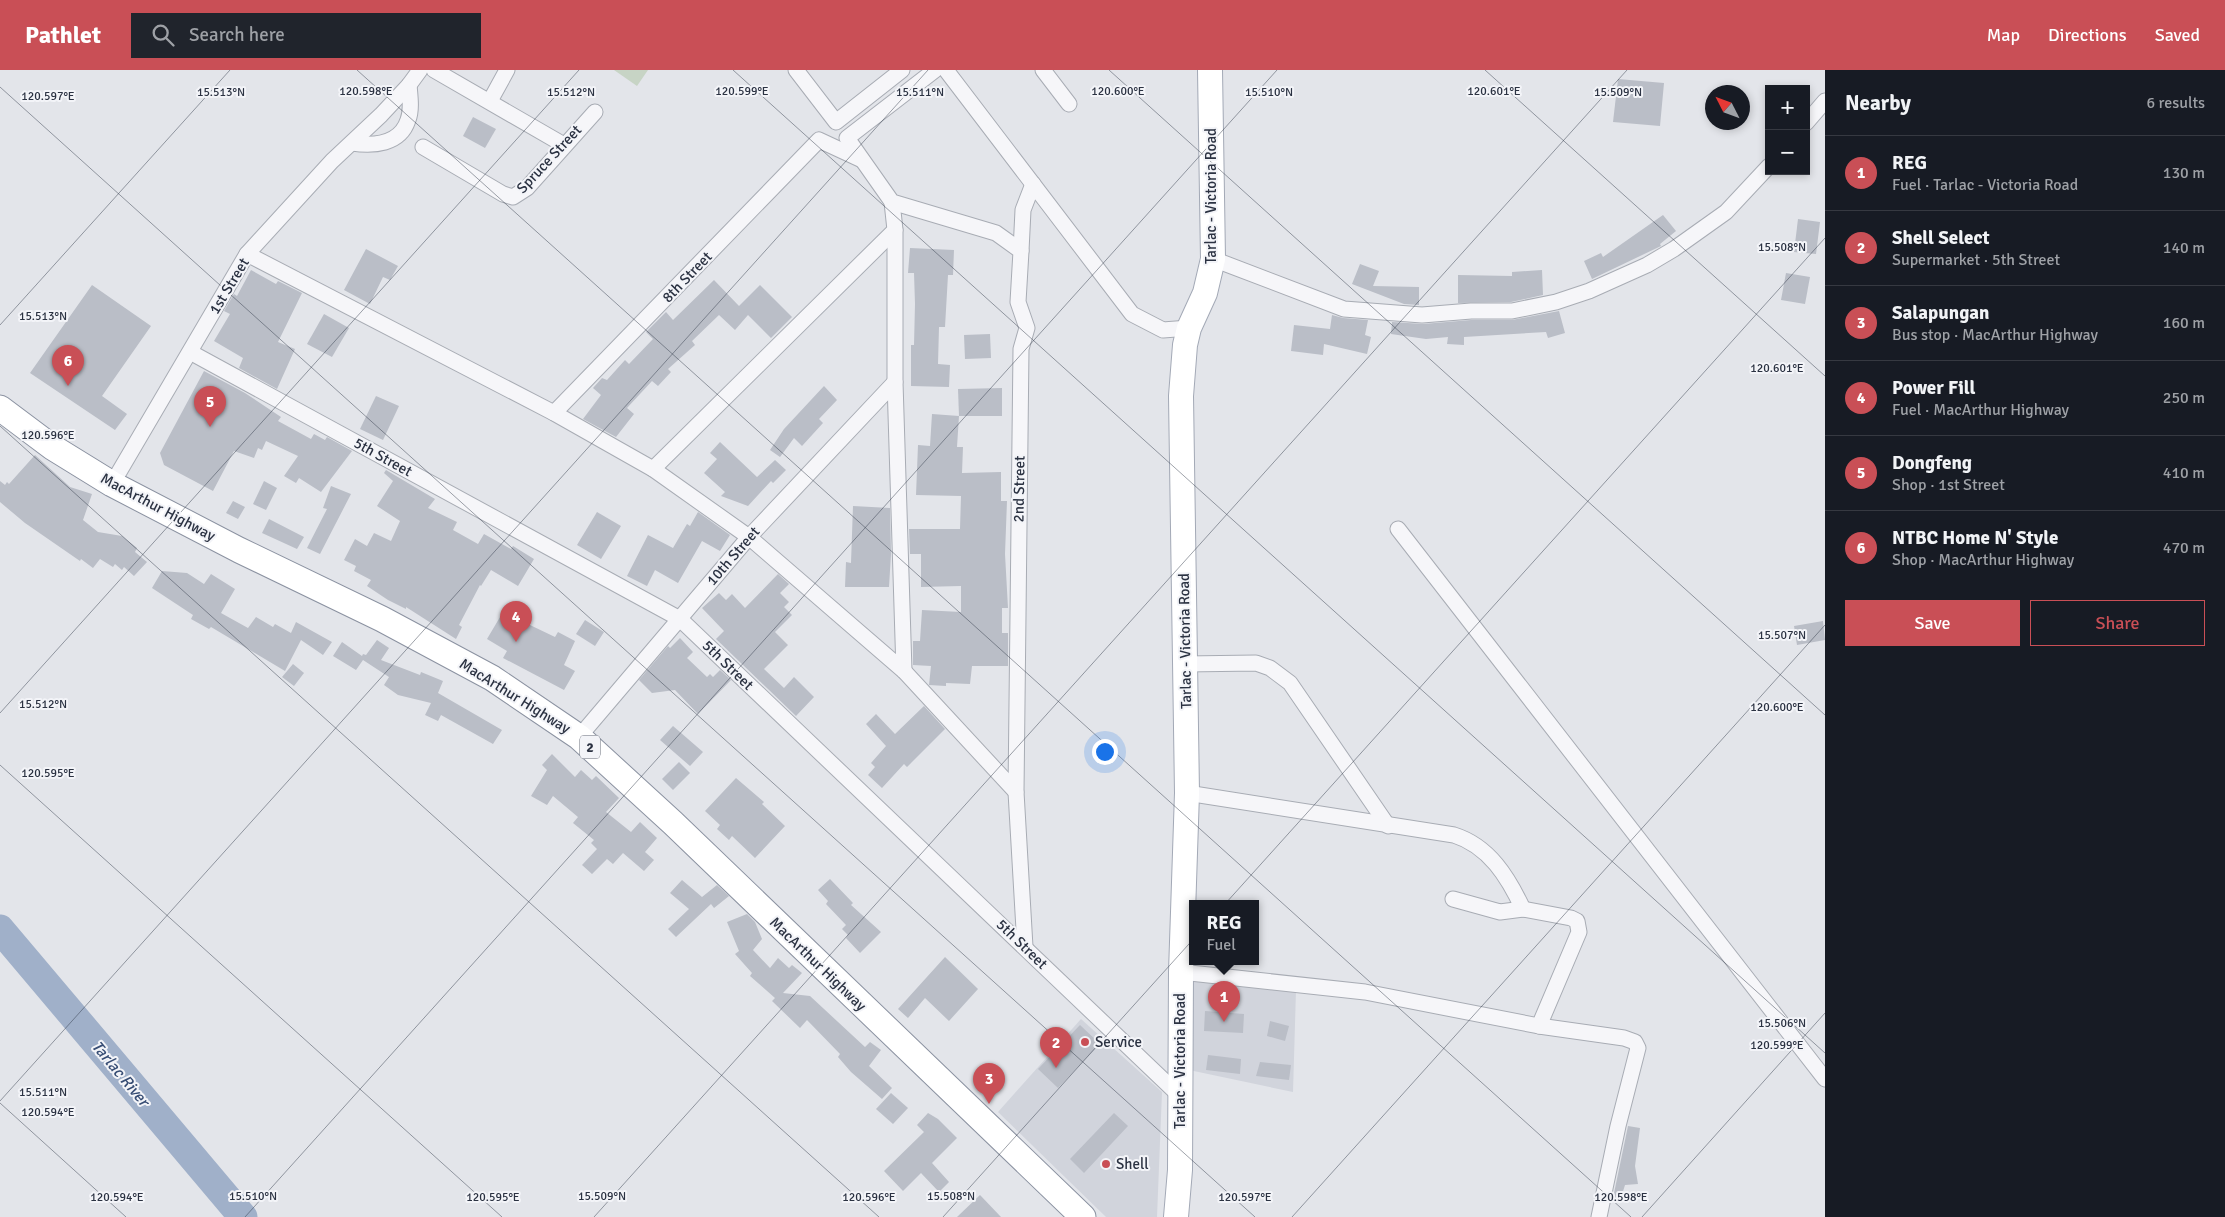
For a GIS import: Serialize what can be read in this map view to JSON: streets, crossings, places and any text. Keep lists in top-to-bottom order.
{
  "streets": {
    "highway": ["MacArthur Highway", "2"],
    "main road": ["Tarlac - Victoria Road"],
    "street": [
      "Spruce Street",
      "8th Street",
      "1st Street",
      "5th Street",
      "2nd Street",
      "10th Street"
    ]
  },
  "crossings": [
    ["Tarlac - Victoria Road", "5th Street"],
    ["1st Street", "5th Street"],
    ["1st Street", "MacArthur Highway"],
    ["5th Street", "2nd Street"],
    ["5th Street", "10th Street"],
    ["MacArthur Highway", "10th Street"]
  ],
  "water": ["Tarlac River"],
  "places": ["Service", "Shell"],
  "north": "top left",
  "page": {
    "header": "Pathlet",
    "search": "Search here",
    "nav": ["Map", "Directions", "Saved"],
    "heading": ["Nearby", "6 results"],
    "map_buttons": ["+", "−"],
    "list": [
      {
        "mark": "1",
        "name": "REG",
        "note": "Fuel · Tarlac - Victoria Road",
        "value": "130 m"
      },
      {
        "mark": "2",
        "name": "Shell Select",
        "note": "Supermarket · 5th Street",
        "value": "140 m"
      },
      {
        "mark": "3",
        "name": "Salapungan",
        "note": "Bus stop · MacArthur Highway",
        "value": "160 m"
      },
      {
        "mark": "4",
        "name": "Power Fill",
        "note": "Fuel · MacArthur Highway",
        "value": "250 m"
      },
      {
        "mark": "5",
        "name": "Dongfeng",
        "note": "Shop · 1st Street",
        "value": "410 m"
      },
      {
        "mark": "6",
        "name": "NTBC Home N' Style",
        "note": "Shop · MacArthur Highway",
        "value": "470 m"
      }
    ],
    "pins": [
      "6",
      "5",
      "4",
      "1",
      "2",
      "3"
    ],
    "buttons": ["Save", "Share"],
    "popup": ["REG", "Fuel"]
  },
  "coordinates": [
    "120.598°E",
    "120.599°E",
    "120.600°E",
    "120.601°E",
    "15.513°N",
    "15.512°N",
    "15.511°N",
    "15.510°N",
    "15.509°N",
    "120.597°E",
    "15.508°N",
    "120.596°E",
    "15.507°N",
    "120.595°E",
    "15.506°N",
    "120.594°E"
  ]
}
